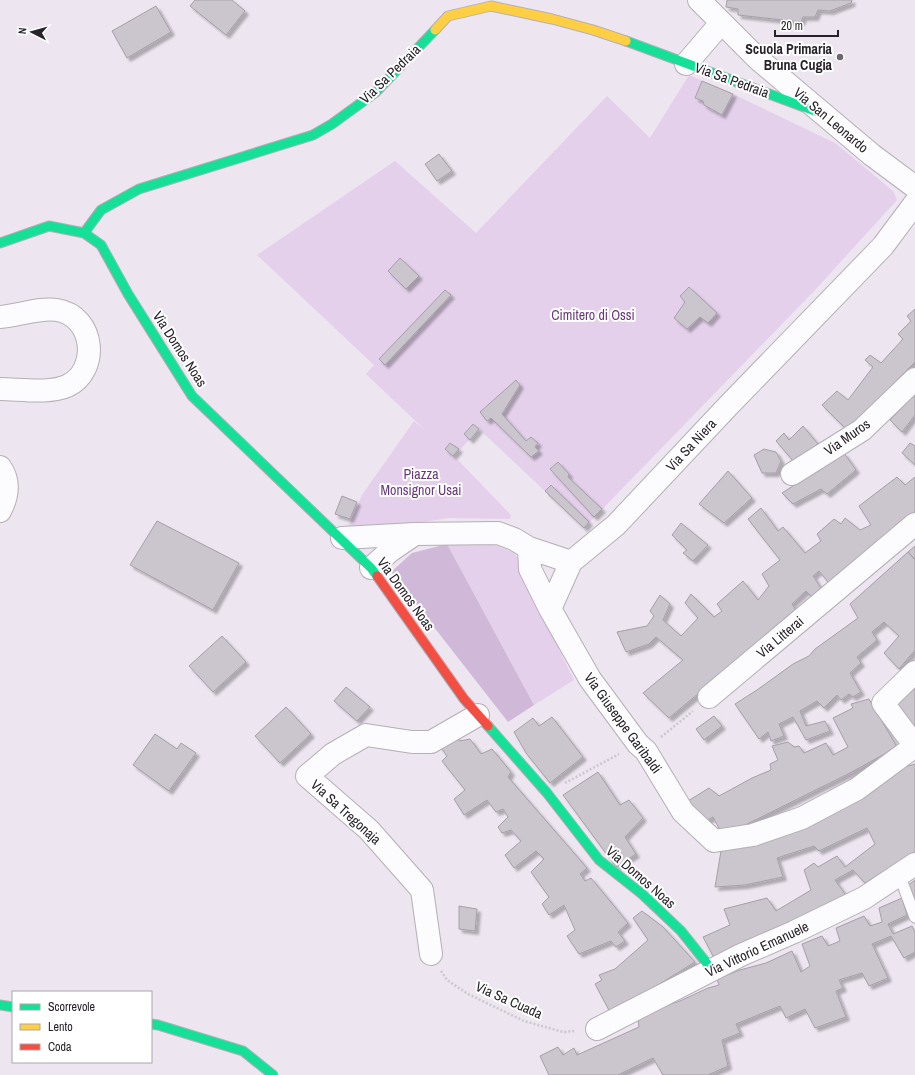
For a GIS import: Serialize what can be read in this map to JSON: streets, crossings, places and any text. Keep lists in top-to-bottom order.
{
  "streets": {
    "street": [
      "Via Sa Pedraia",
      "Via San Leonardo",
      "Via Domos Noas",
      "Via Muros",
      "Via Sa Niera",
      "Via Litterai",
      "Via Giuseppe Garibaldi",
      "Via Sa Tregonaja",
      "Via Vittorio Emanuele"
    ],
    "path": ["Via Sa Cuada"]
  },
  "crossings": [
    ["Via Sa Pedraia", "Via San Leonardo"],
    ["Via Sa Pedraia", "Via Domos Noas"],
    ["Via Domos Noas", "Via Sa Tregonaja"],
    ["Via Domos Noas", "Via Vittorio Emanuele"],
    ["Via Sa Tregonaja", "Via Sa Cuada"],
    ["Via Vittorio Emanuele", "Via Sa Cuada"]
  ],
  "parks": ["Cimitero di Ossi", "Piazza Monsignor Usai"],
  "places": ["Scuola Primaria Bruna Cugia"],
  "legend": ["Scorrevole", "Lento", "Coda"],
  "scale_bar": "20 m",
  "north": "left"
}
